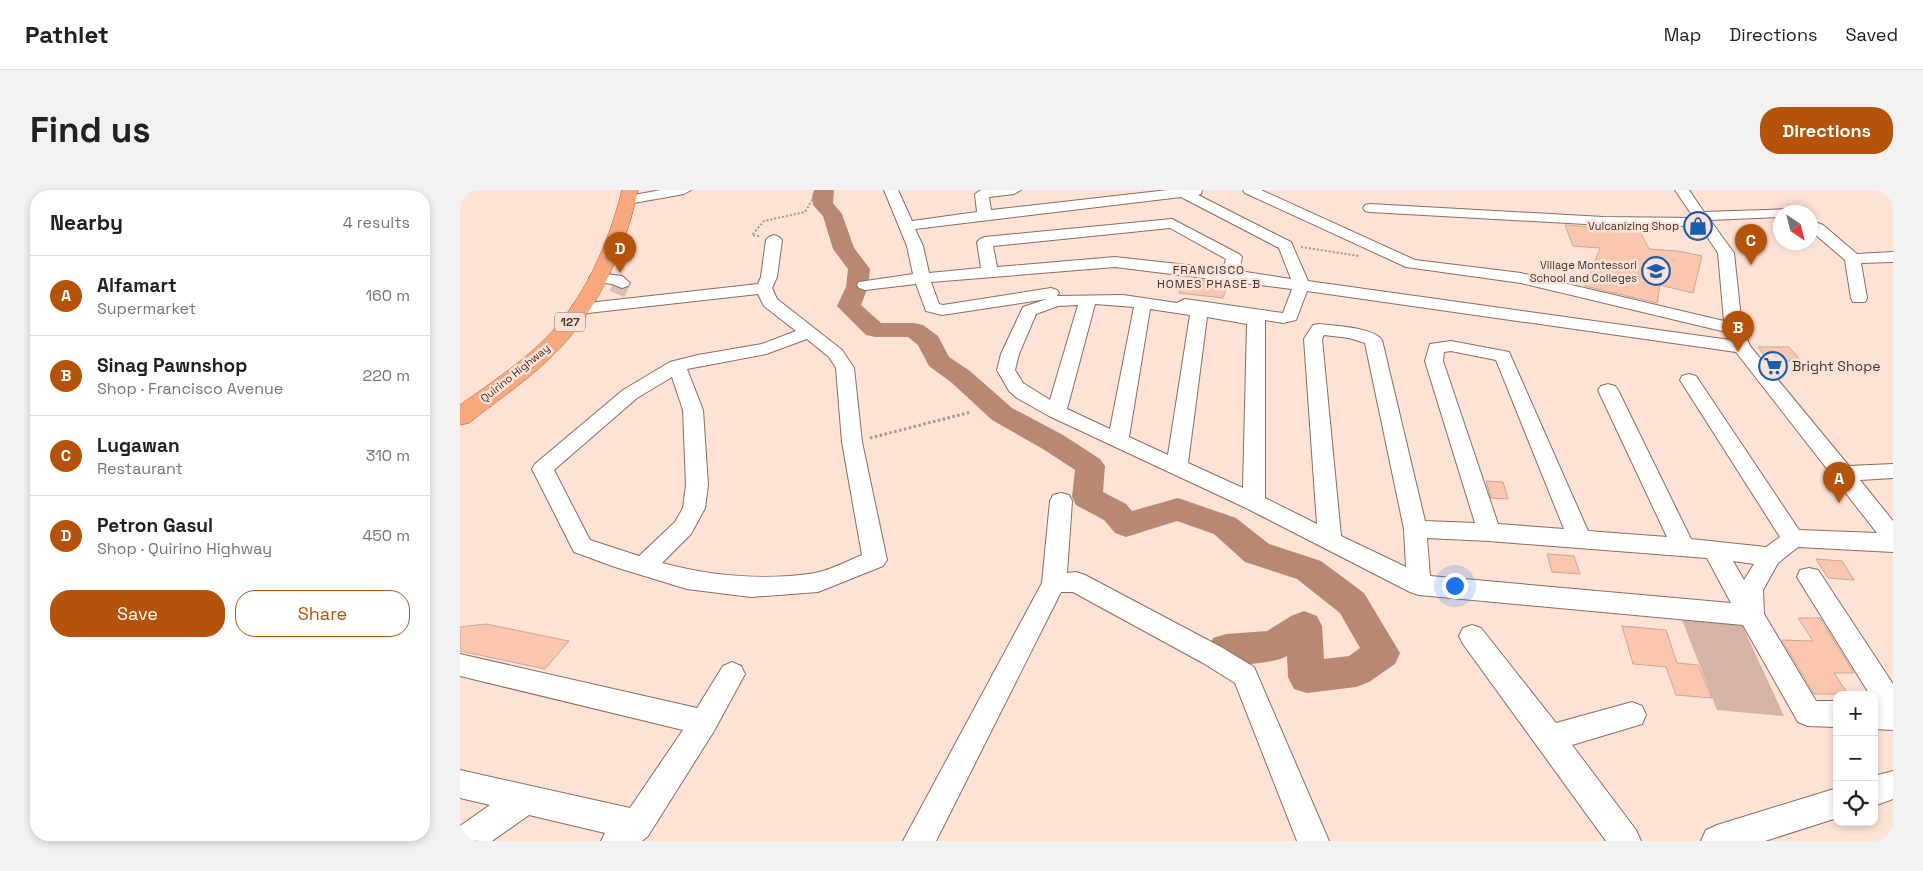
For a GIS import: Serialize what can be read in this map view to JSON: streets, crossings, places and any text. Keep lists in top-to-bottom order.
{
  "streets": {
    "main road": ["127", "Quirino Highway"]
  },
  "districts": ["FRANCISCO HOMES PHASE B"],
  "places": {
    "shop": ["Vulcanizing Shop"],
    "school or university": ["Village Montessori School and Colleges"],
    "supermarket": ["Bright Shope"]
  },
  "north": "bottom right",
  "page": {
    "header": "Pathlet",
    "nav": ["Map", "Directions", "Saved"],
    "buttons": [
      "Directions",
      ["Save", "Share"]
    ],
    "title": "Find us",
    "heading": ["Nearby", "4 results"],
    "pins": [
      "C",
      "D",
      "B",
      "A"
    ],
    "list": [
      {
        "mark": "A",
        "name": "Alfamart",
        "note": "Supermarket",
        "value": "160 m"
      },
      {
        "mark": "B",
        "name": "Sinag Pawnshop",
        "note": "Shop · Francisco Avenue",
        "value": "220 m"
      },
      {
        "mark": "C",
        "name": "Lugawan",
        "note": "Restaurant",
        "value": "310 m"
      },
      {
        "mark": "D",
        "name": "Petron Gasul",
        "note": "Shop · Quirino Highway",
        "value": "450 m"
      }
    ],
    "map_buttons": ["+", "−"]
  }
}
